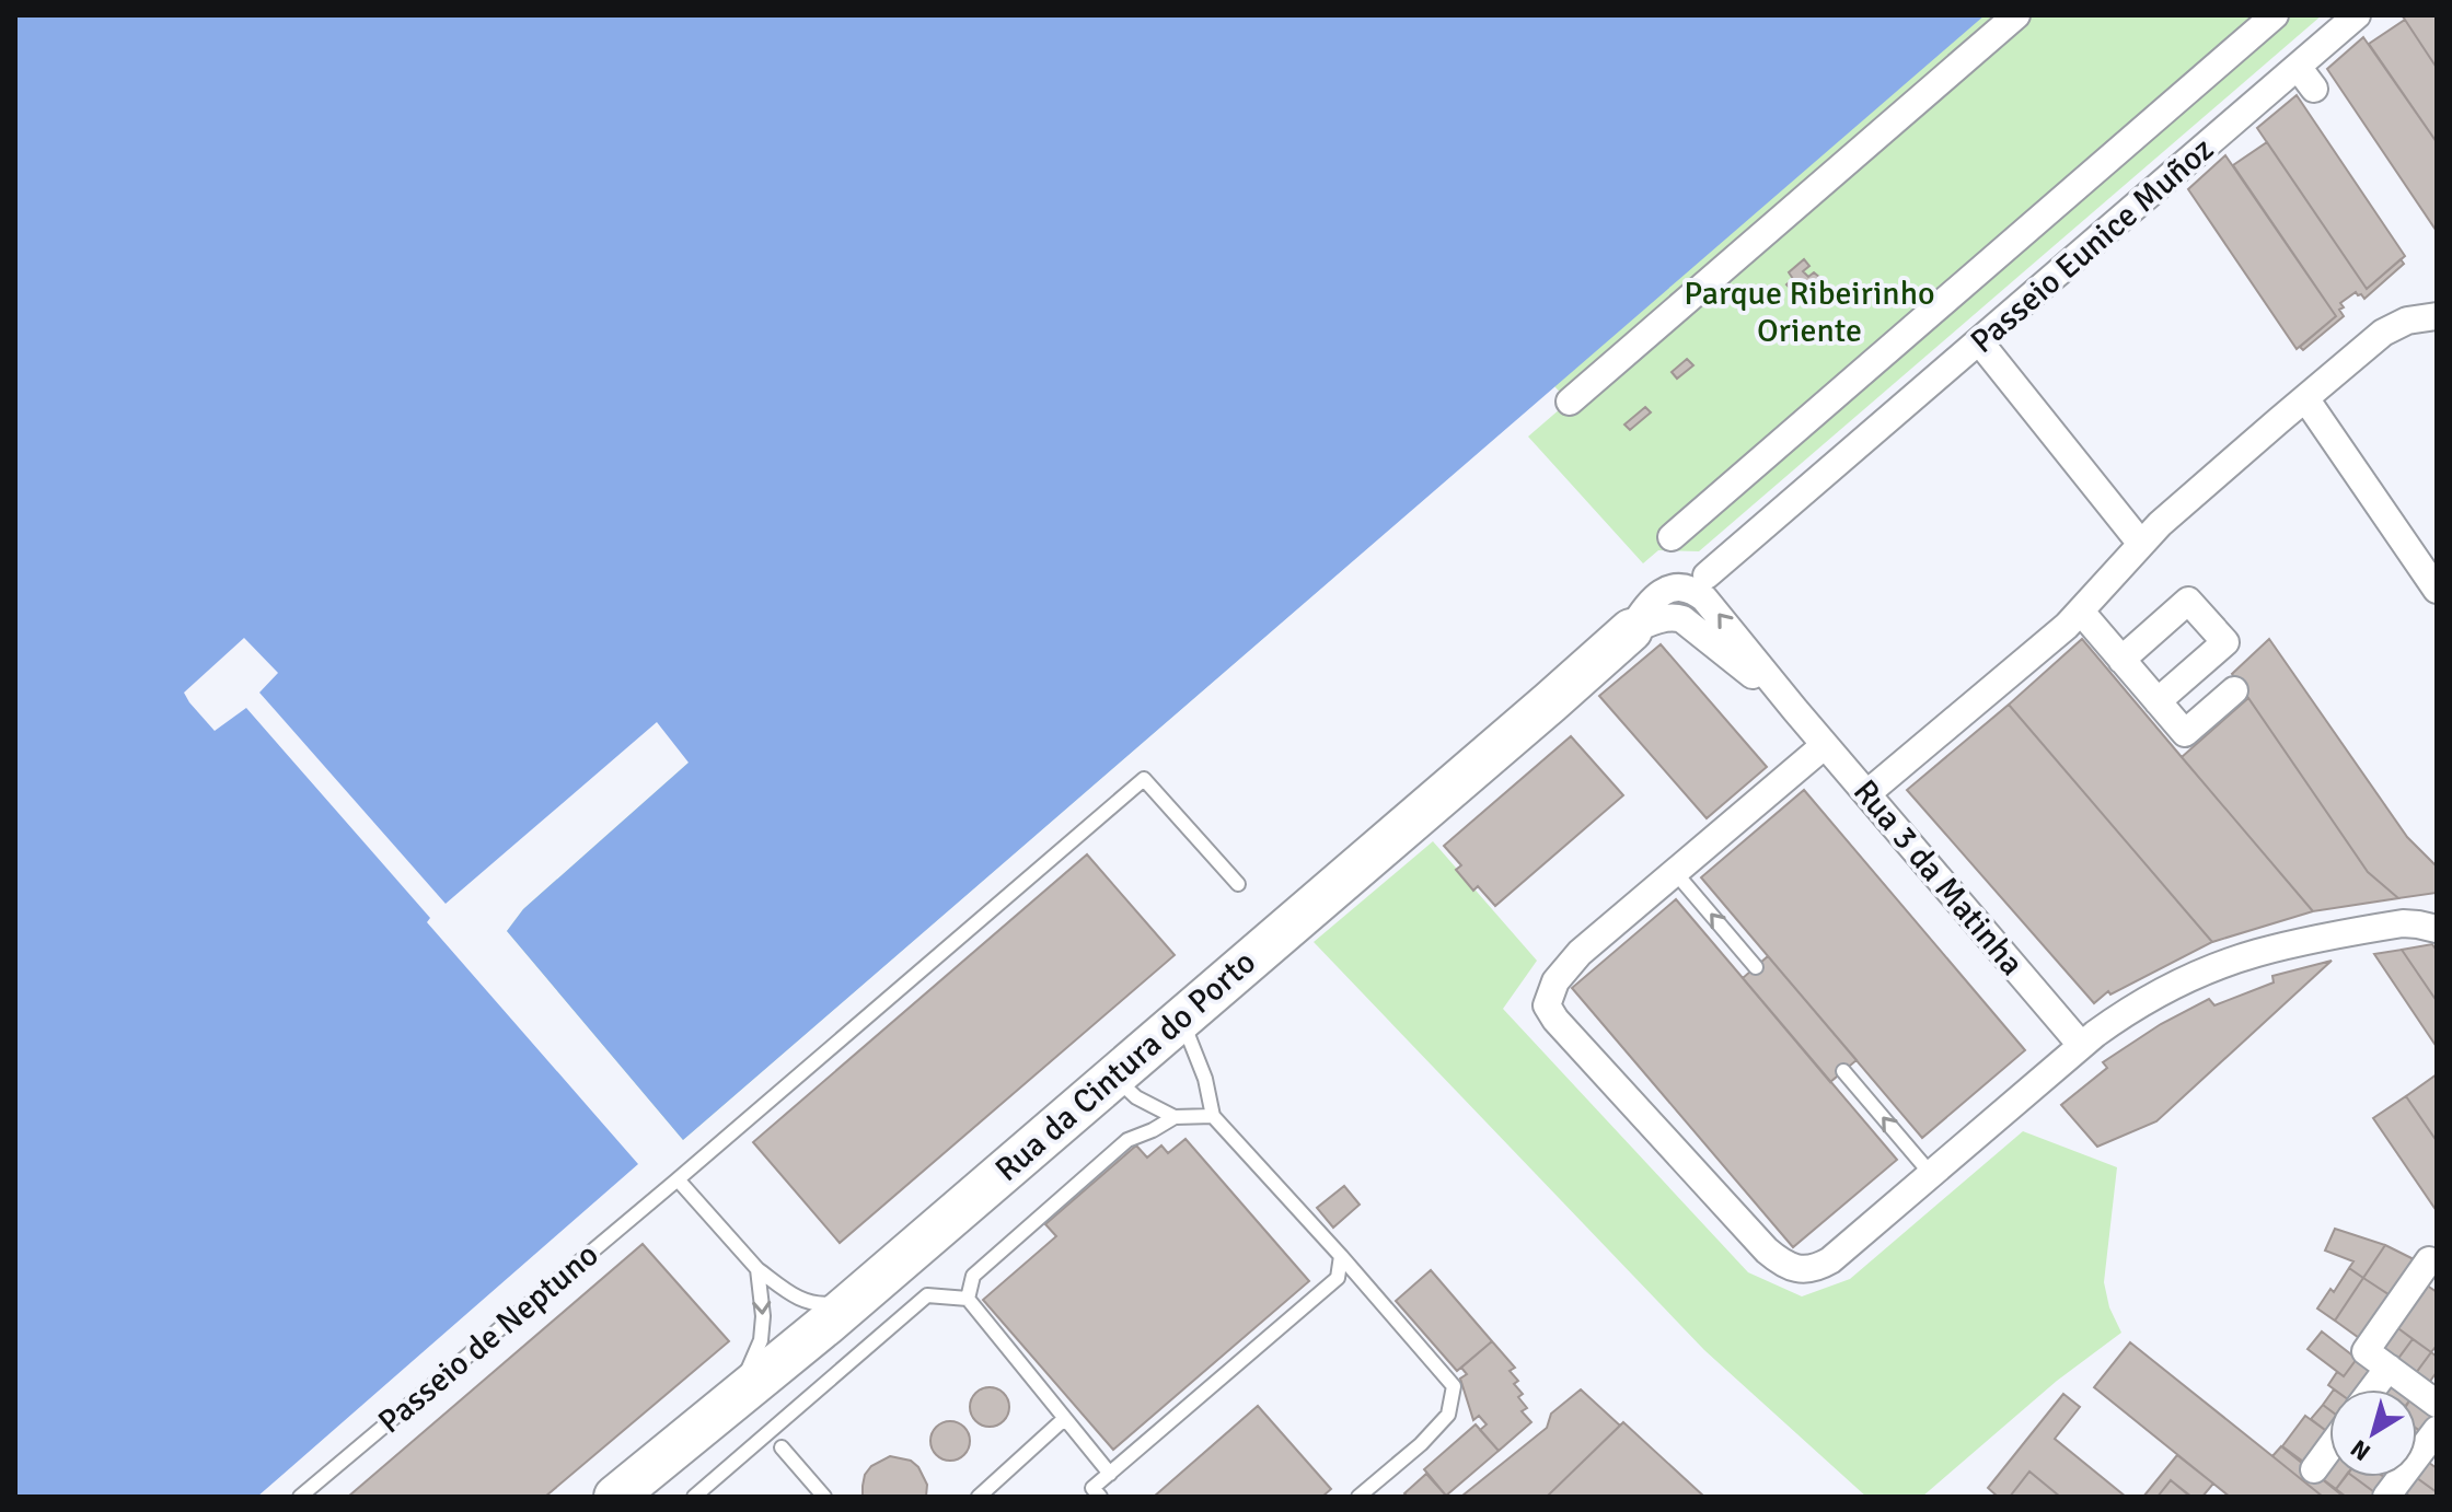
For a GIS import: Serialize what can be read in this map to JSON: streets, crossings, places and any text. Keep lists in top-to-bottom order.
{
  "streets": {
    "main road": ["Rua da Cintura do Porto"],
    "street": ["Passeio Eunice Muñoz", "Rua 3 da Matinha"],
    "lane": ["Passeio de Neptuno"]
  },
  "crossings": [
    ["Rua 3 da Matinha", "Rua da Cintura do Porto"]
  ],
  "parks": ["Parque Ribeirinho Oriente"],
  "north": "bottom left"
}
